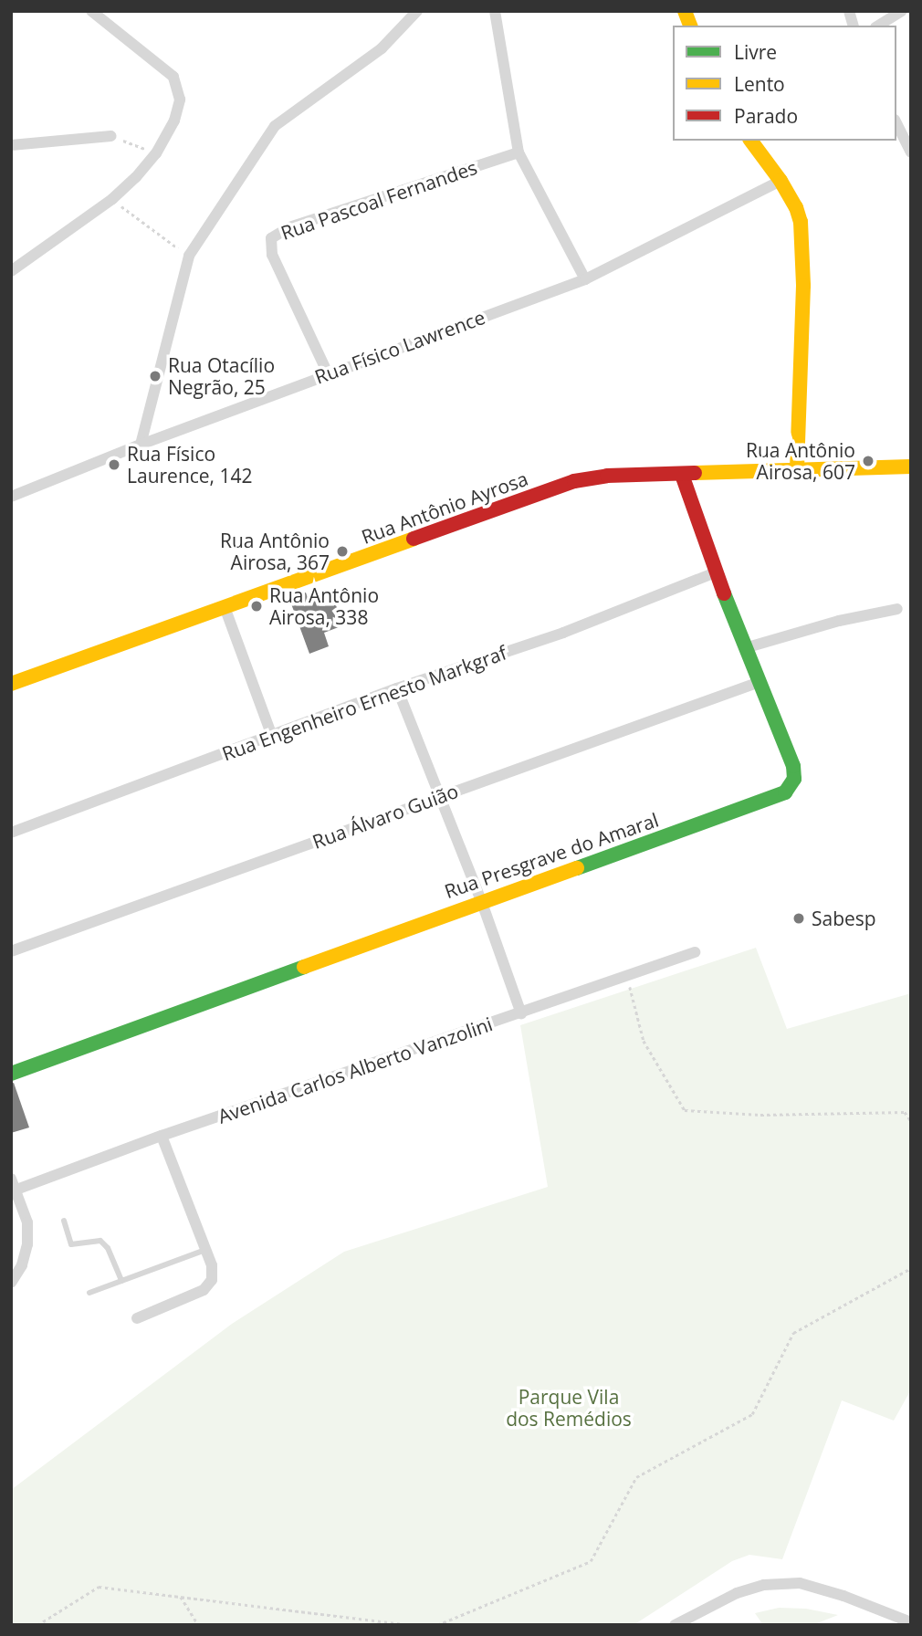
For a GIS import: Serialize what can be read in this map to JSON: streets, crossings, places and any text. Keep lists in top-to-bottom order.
{
  "streets": {
    "street": [
      "Rua Pascoal Fernandes",
      "Rua Físico Lawrence",
      "Rua Antônio Ayrosa",
      "Rua Engenheiro Ernesto Markgraf",
      "Rua Álvaro Guião",
      "Rua Presgrave do Amaral",
      "Avenida Carlos Alberto Vanzolini"
    ]
  },
  "crossings": [
    ["Rua Pascoal Fernandes", "Rua Físico Lawrence"],
    ["Rua Antônio Ayrosa", "Rua Presgrave do Amaral"],
    ["Rua Engenheiro Ernesto Markgraf", "Rua Presgrave do Amaral"],
    ["Rua Álvaro Guião", "Rua Presgrave do Amaral"]
  ],
  "parks": ["Parque Vila dos Remédios"],
  "places": [
    "Rua Otacílio Negrão, 25",
    "Rua Antônio Airosa, 607",
    "Rua Físico Laurence, 142",
    "Rua Antônio Airosa, 367",
    "Rua Antônio Airosa, 338",
    "Sabesp"
  ],
  "legend": ["Livre", "Lento", "Parado"]
}
